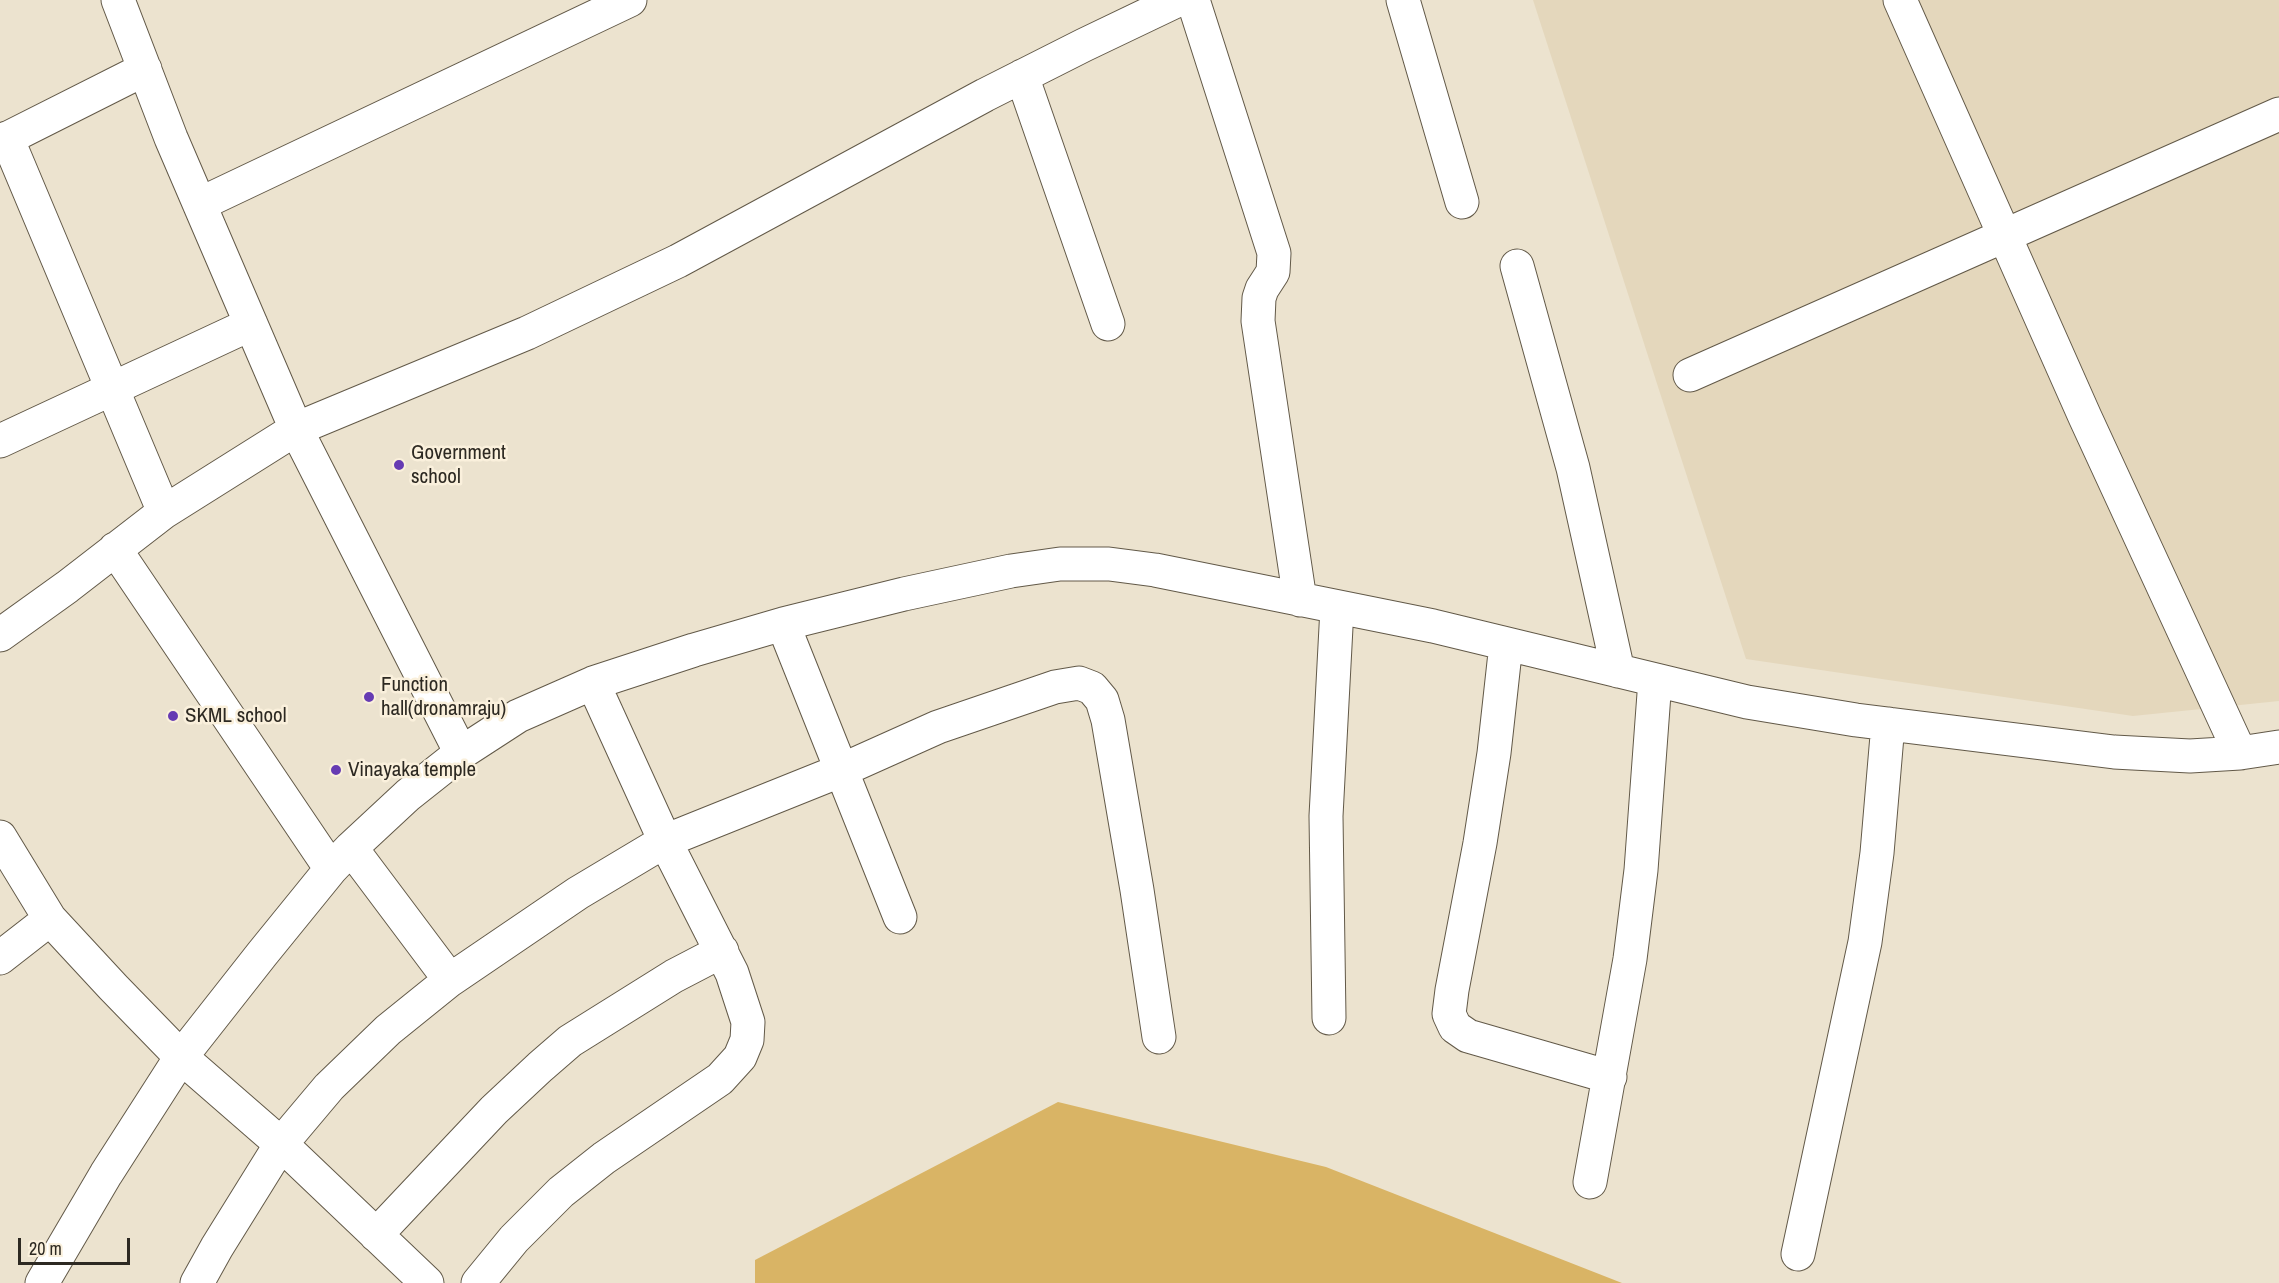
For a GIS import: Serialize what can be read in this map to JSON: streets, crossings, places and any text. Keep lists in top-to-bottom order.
{
  "places": [
    "Government school",
    "Function hall(dronamraju)",
    "SKML school",
    "Vinayaka temple"
  ],
  "scale_bar": "20 m"
}
